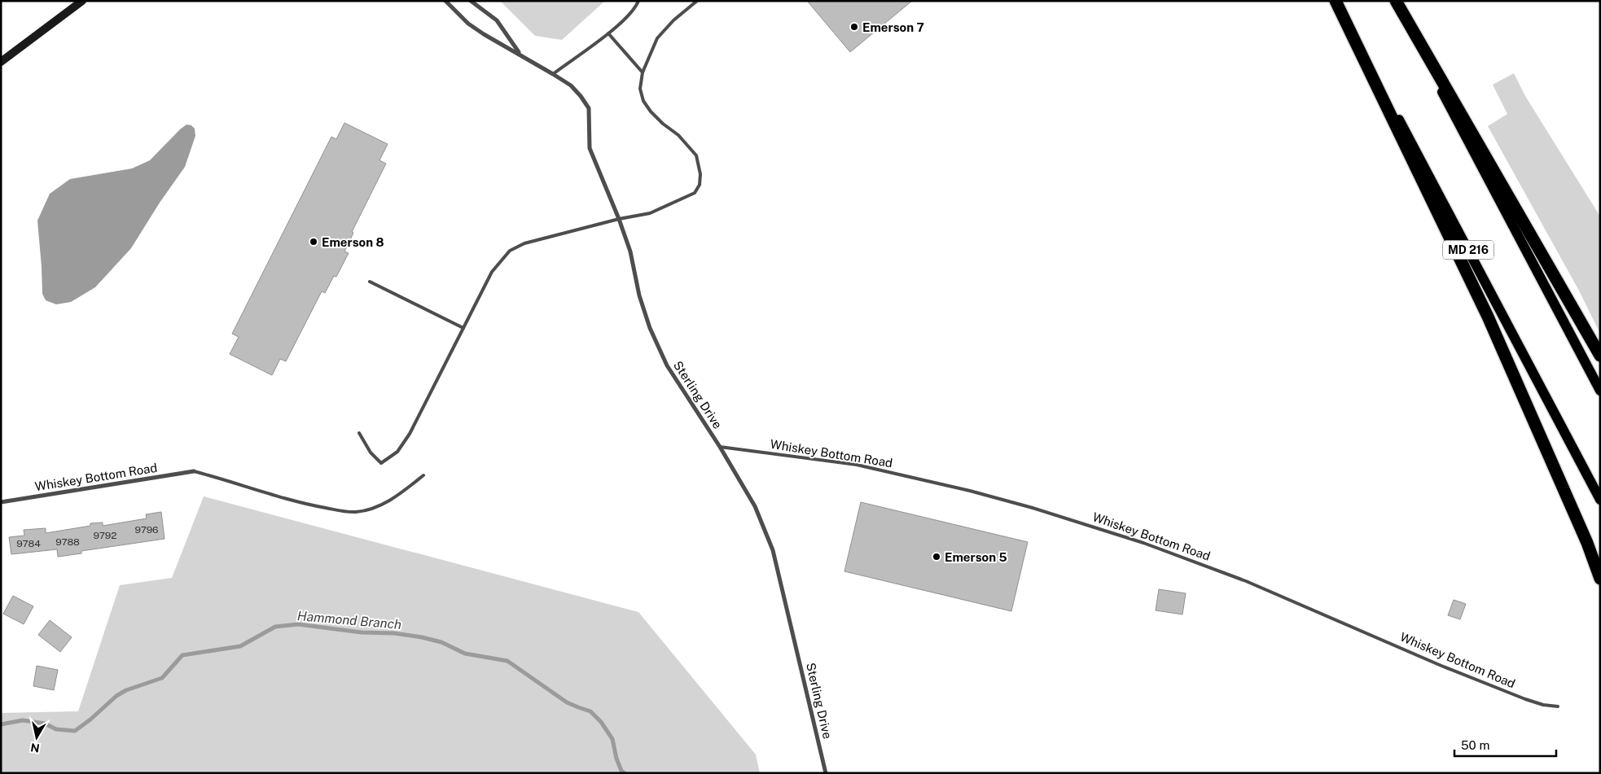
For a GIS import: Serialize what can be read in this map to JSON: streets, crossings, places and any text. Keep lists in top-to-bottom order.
{
  "streets": {
    "main road": ["MD 216"],
    "street": ["Sterling Drive", "Whiskey Bottom Road"]
  },
  "crossings": [
    ["Sterling Drive", "Whiskey Bottom Road"]
  ],
  "water": ["Hammond Branch"],
  "places": ["Emerson 7", "Emerson 8", "Emerson 5"],
  "house_numbers": [
    "9796",
    "9792",
    "9788",
    "9784"
  ],
  "scale_bar": "50 m",
  "north": "bottom"
}
